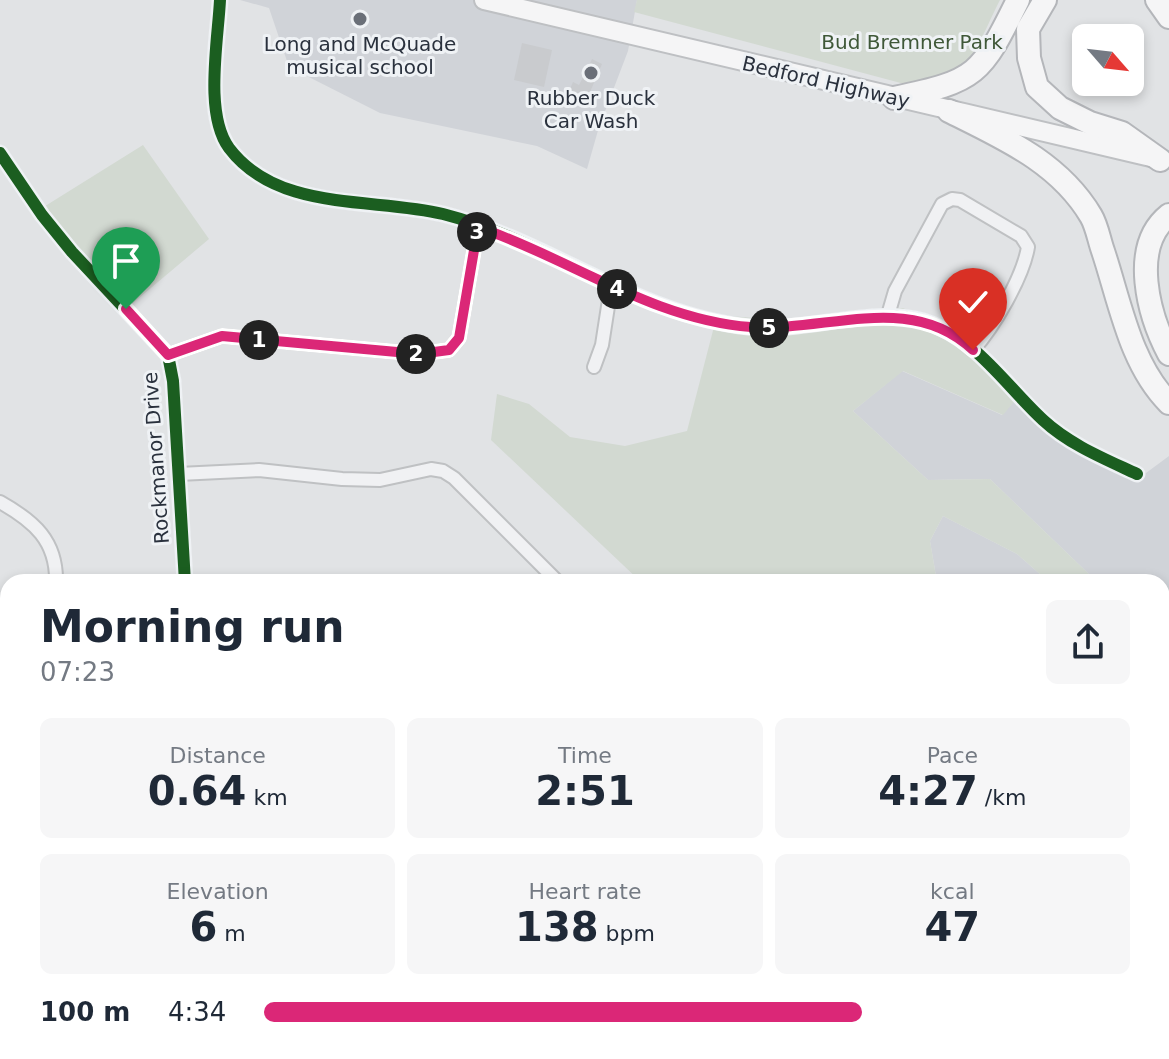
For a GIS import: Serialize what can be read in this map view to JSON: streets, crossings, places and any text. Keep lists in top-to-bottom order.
{
  "streets": {
    "main road": ["Bedford Highway"],
    "street": ["Rockmanor Drive"]
  },
  "parks": ["Bud Bremner Park"],
  "places": ["Long and McQuade musical school", "Rubber Duck Car Wash"],
  "north": "bottom right",
  "page": {
    "pins": [
      "3",
      "4",
      "5",
      "1",
      "2"
    ],
    "heading": ["Morning run", "07:23"],
    "stats": [
      ["Distance", "0.64 km"],
      ["Time", "2:51"],
      ["Pace", "4:27 /km"],
      ["Elevation", "6 m"],
      ["Heart rate", "138 bpm"],
      ["kcal", "47"]
    ],
    "list": [
      {
        "name": "100 m",
        "note": "4:34"
      }
    ]
  }
}
